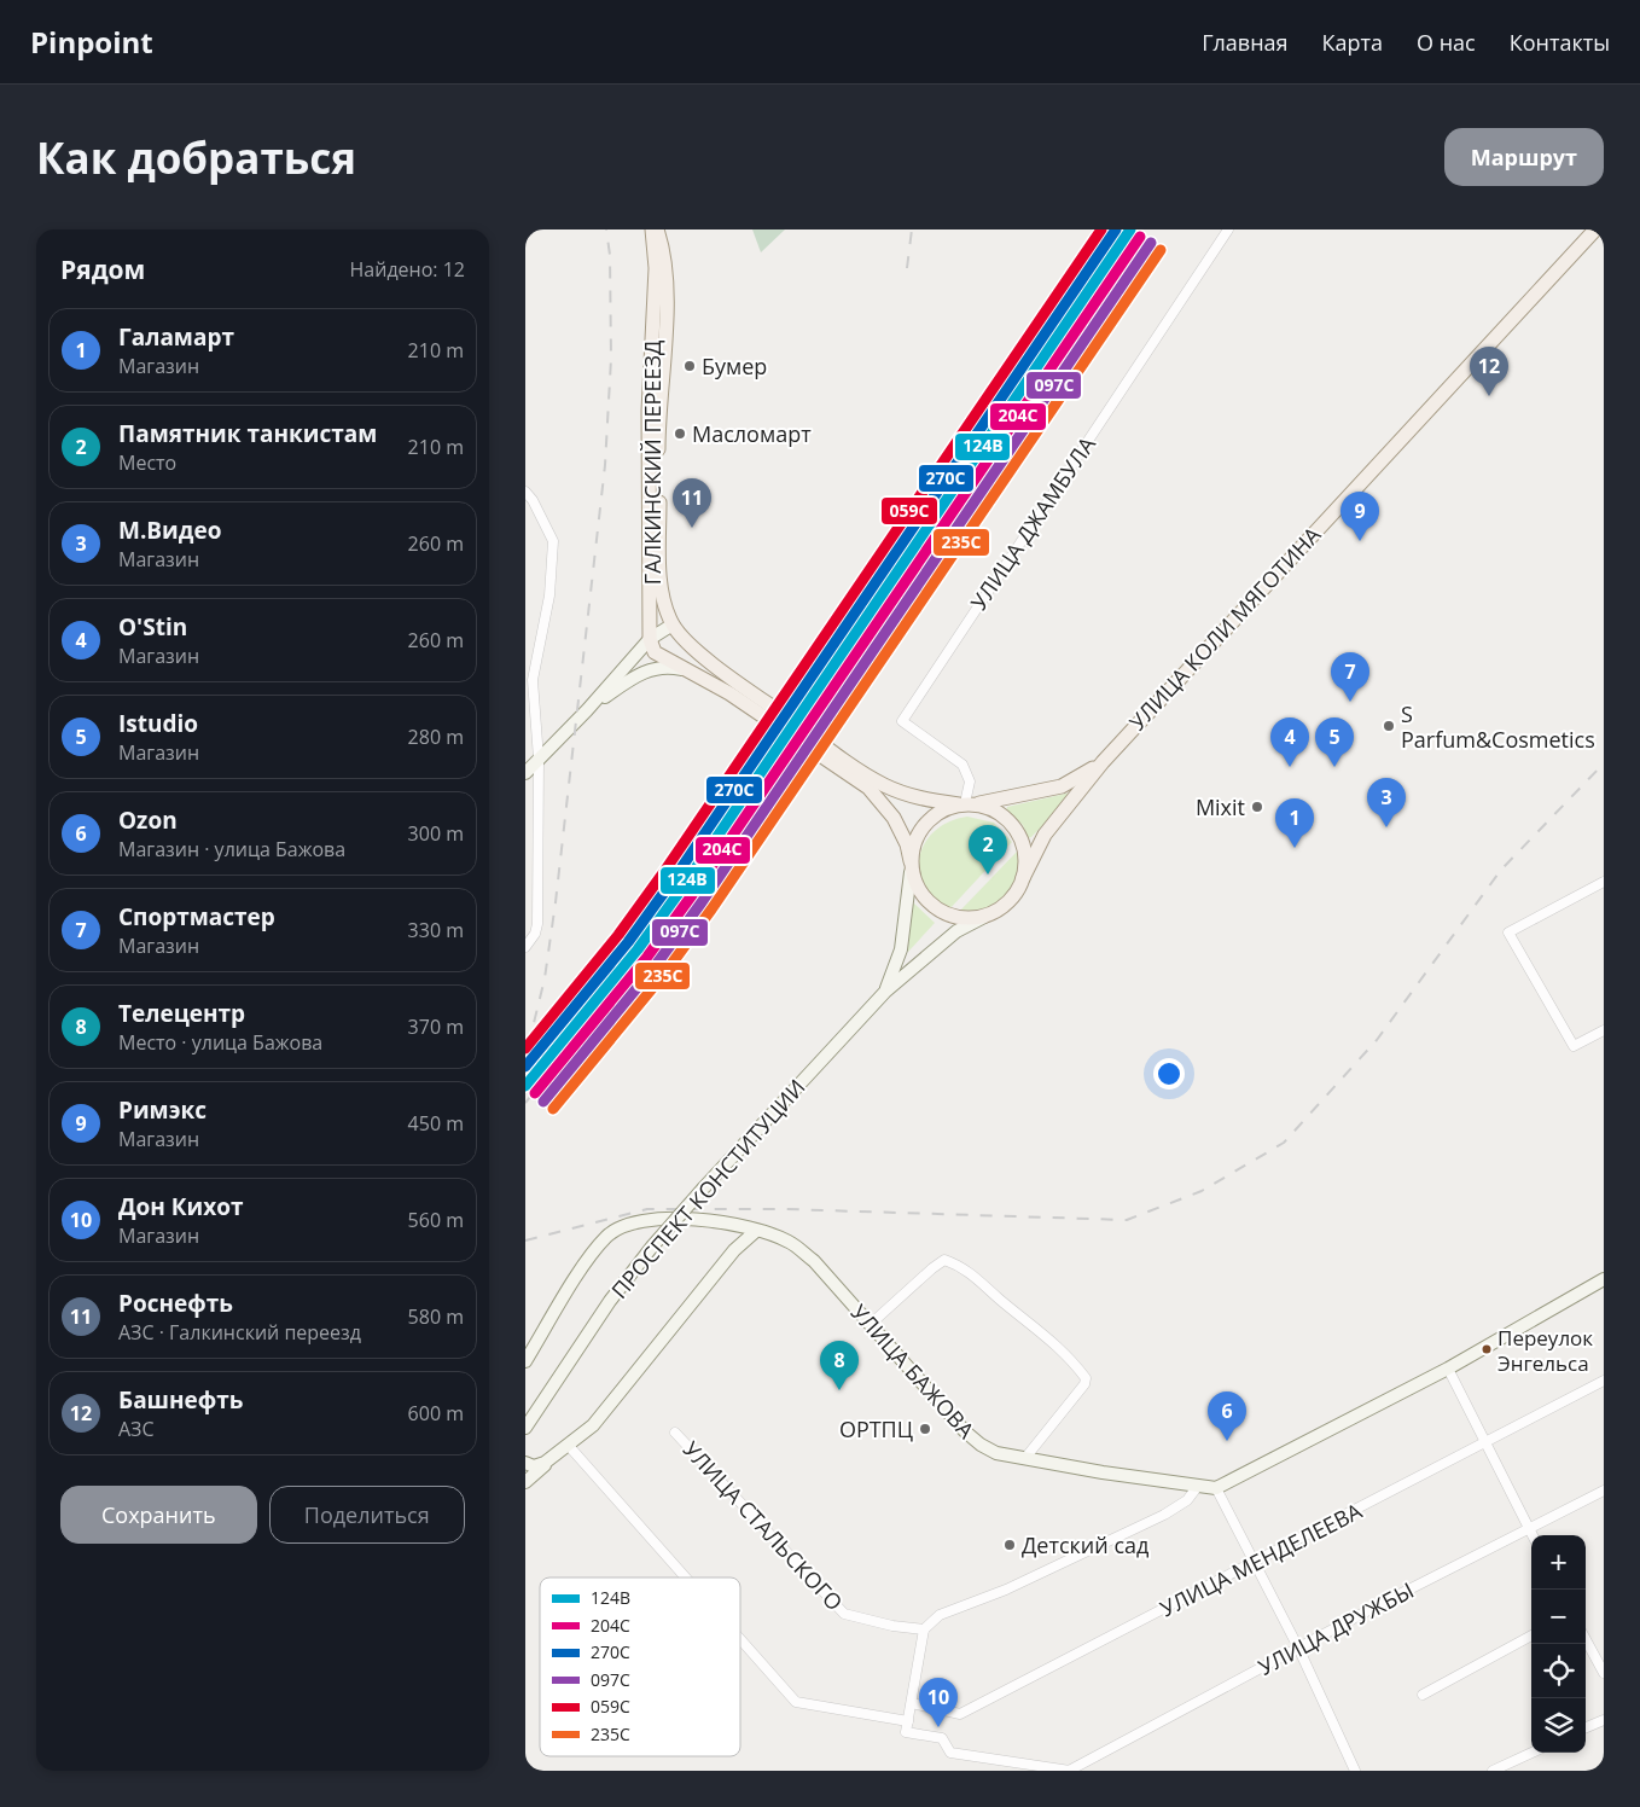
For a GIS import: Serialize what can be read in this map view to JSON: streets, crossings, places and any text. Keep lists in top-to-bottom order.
{
  "streets": {
    "main road": [
      "ГАЛКИНСКИЙ ПЕРЕЕЗД",
      "УЛИЦА КОЛИ МЯГОТИНА",
      "ПРОСПЕКТ КОНСТИТУЦИИ",
      "УЛИЦА БАЖОВА"
    ],
    "street": [
      "УЛИЦА ДЖАМБУЛА",
      "УЛИЦА СТАЛЬСКОГО",
      "УЛИЦА МЕНДЕЛЕЕВА",
      "УЛИЦА ДРУЖБЫ"
    ]
  },
  "crossings": [
    ["ГАЛКИНСКИЙ ПЕРЕЕЗД", "УЛИЦА ДЖАМБУЛА"],
    ["ГАЛКИНСКИЙ ПЕРЕЕЗД", "УЛИЦА КОЛИ МЯГОТИНА"],
    ["ГАЛКИНСКИЙ ПЕРЕЕЗД", "ПРОСПЕКТ КОНСТИТУЦИИ"],
    ["УЛИЦА ДЖАМБУЛА", "УЛИЦА КОЛИ МЯГОТИНА"],
    ["УЛИЦА ДЖАМБУЛА", "ПРОСПЕКТ КОНСТИТУЦИИ"],
    ["УЛИЦА КОЛИ МЯГОТИНА", "ПРОСПЕКТ КОНСТИТУЦИИ"]
  ],
  "places": [
    "Бумер",
    "Масломарт",
    "S Parfum&Cosmetics",
    "Mixit",
    "Переулок Энгельса",
    "ОРТПЦ",
    "Детский сад"
  ],
  "lines": [
    "transit line 124В",
    "transit line 270С",
    "transit line 059С",
    "transit line 204С",
    "transit line 097С",
    "transit line 235С"
  ],
  "legend": [
    "124В",
    "204С",
    "270С",
    "097С",
    "059С",
    "235С"
  ],
  "page": {
    "header": "Pinpoint",
    "nav": [
      "Главная",
      "Карта",
      "О нас",
      "Контакты"
    ],
    "buttons": [
      "Маршрут",
      ["Сохранить", "Поделиться"]
    ],
    "title": "Как добраться",
    "heading": ["Рядом", "Найдено: 12"],
    "list": [
      {
        "mark": "1",
        "name": "Галамарт",
        "note": "Магазин",
        "value": "210 m"
      },
      {
        "mark": "2",
        "name": "Памятник танкистам",
        "note": "Место",
        "value": "210 m"
      },
      {
        "mark": "3",
        "name": "М.Видео",
        "note": "Магазин",
        "value": "260 m"
      },
      {
        "mark": "4",
        "name": "O'Stin",
        "note": "Магазин",
        "value": "260 m"
      },
      {
        "mark": "5",
        "name": "Istudio",
        "note": "Магазин",
        "value": "280 m"
      },
      {
        "mark": "6",
        "name": "Ozon",
        "note": "Магазин · улица Бажова",
        "value": "300 m"
      },
      {
        "mark": "7",
        "name": "Спортмастер",
        "note": "Магазин",
        "value": "330 m"
      },
      {
        "mark": "8",
        "name": "Телецентр",
        "note": "Место · улица Бажова",
        "value": "370 m"
      },
      {
        "mark": "9",
        "name": "Римэкс",
        "note": "Магазин",
        "value": "450 m"
      },
      {
        "mark": "10",
        "name": "Дон Кихот",
        "note": "Магазин",
        "value": "560 m"
      },
      {
        "mark": "11",
        "name": "Роснефть",
        "note": "АЗС · Галкинский переезд",
        "value": "580 m"
      },
      {
        "mark": "12",
        "name": "Башнефть",
        "note": "АЗС",
        "value": "600 m"
      }
    ],
    "pins": [
      "12",
      "11",
      "9",
      "7",
      "4",
      "5",
      "3",
      "1",
      "2",
      "8",
      "6",
      "10"
    ],
    "map_buttons": ["+", "−"]
  }
}
